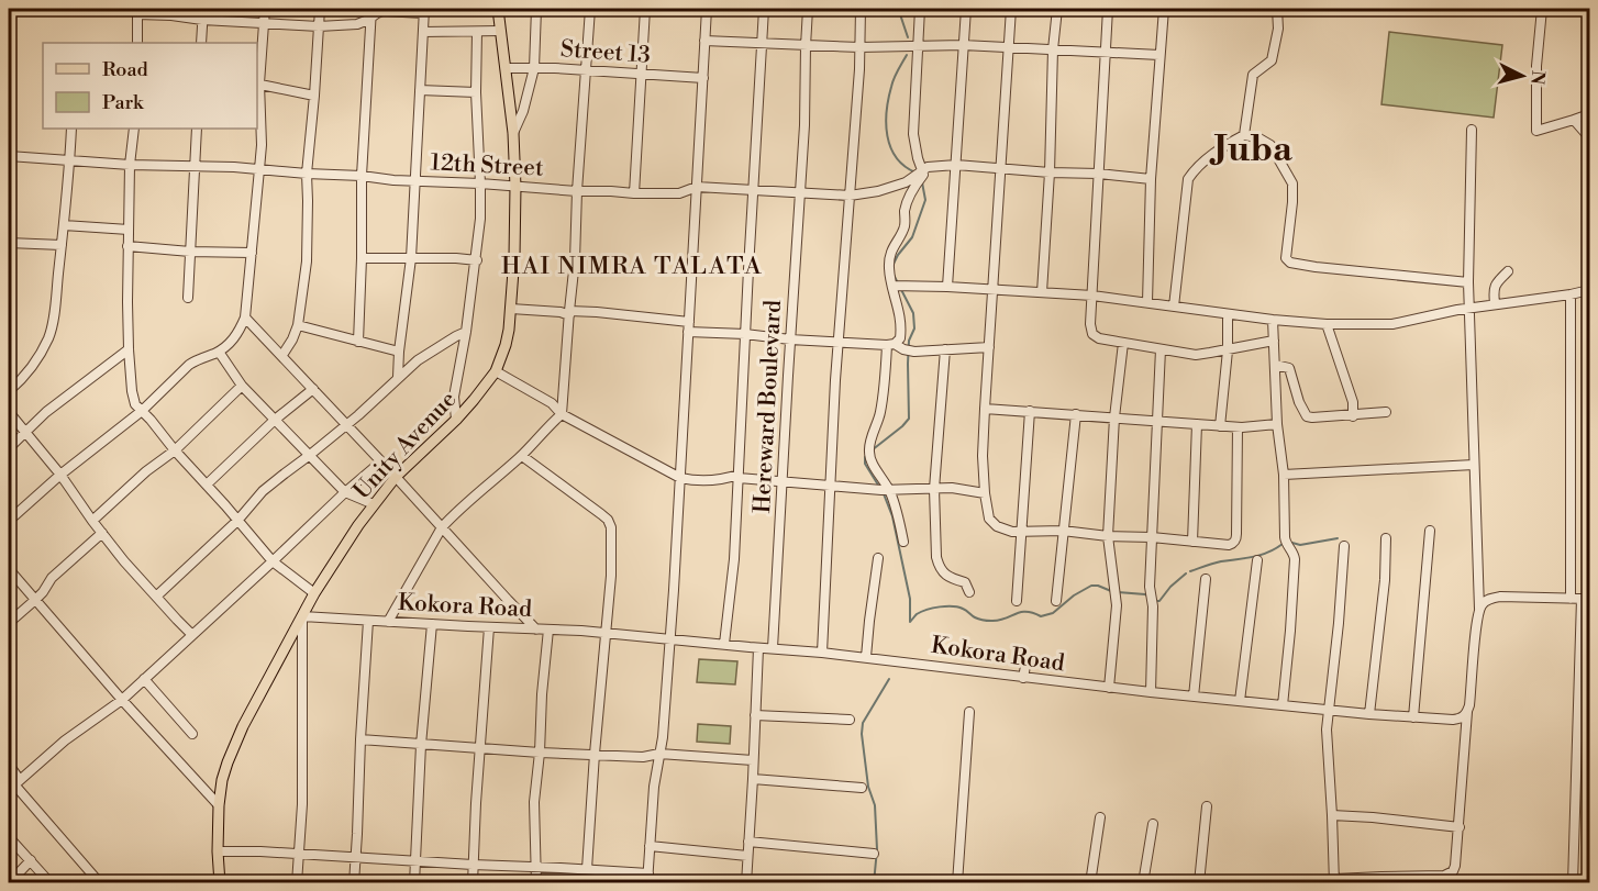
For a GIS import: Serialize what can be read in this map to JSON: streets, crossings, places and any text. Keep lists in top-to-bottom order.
{
  "streets": {
    "main road": ["Unity Avenue"],
    "street": [
      "Street 13",
      "12th Street",
      "Hereward Boulevard",
      "Kokora Road"
    ]
  },
  "crossings": [
    ["Street 13", "Unity Avenue"],
    ["12th Street", "Hereward Boulevard"],
    ["12th Street", "Unity Avenue"],
    ["Hereward Boulevard", "Kokora Road"],
    ["Unity Avenue", "Kokora Road"]
  ],
  "districts": ["Juba", "HAI NIMRA TALATA"],
  "legend": ["Road", "Park"],
  "north": "right"
}
